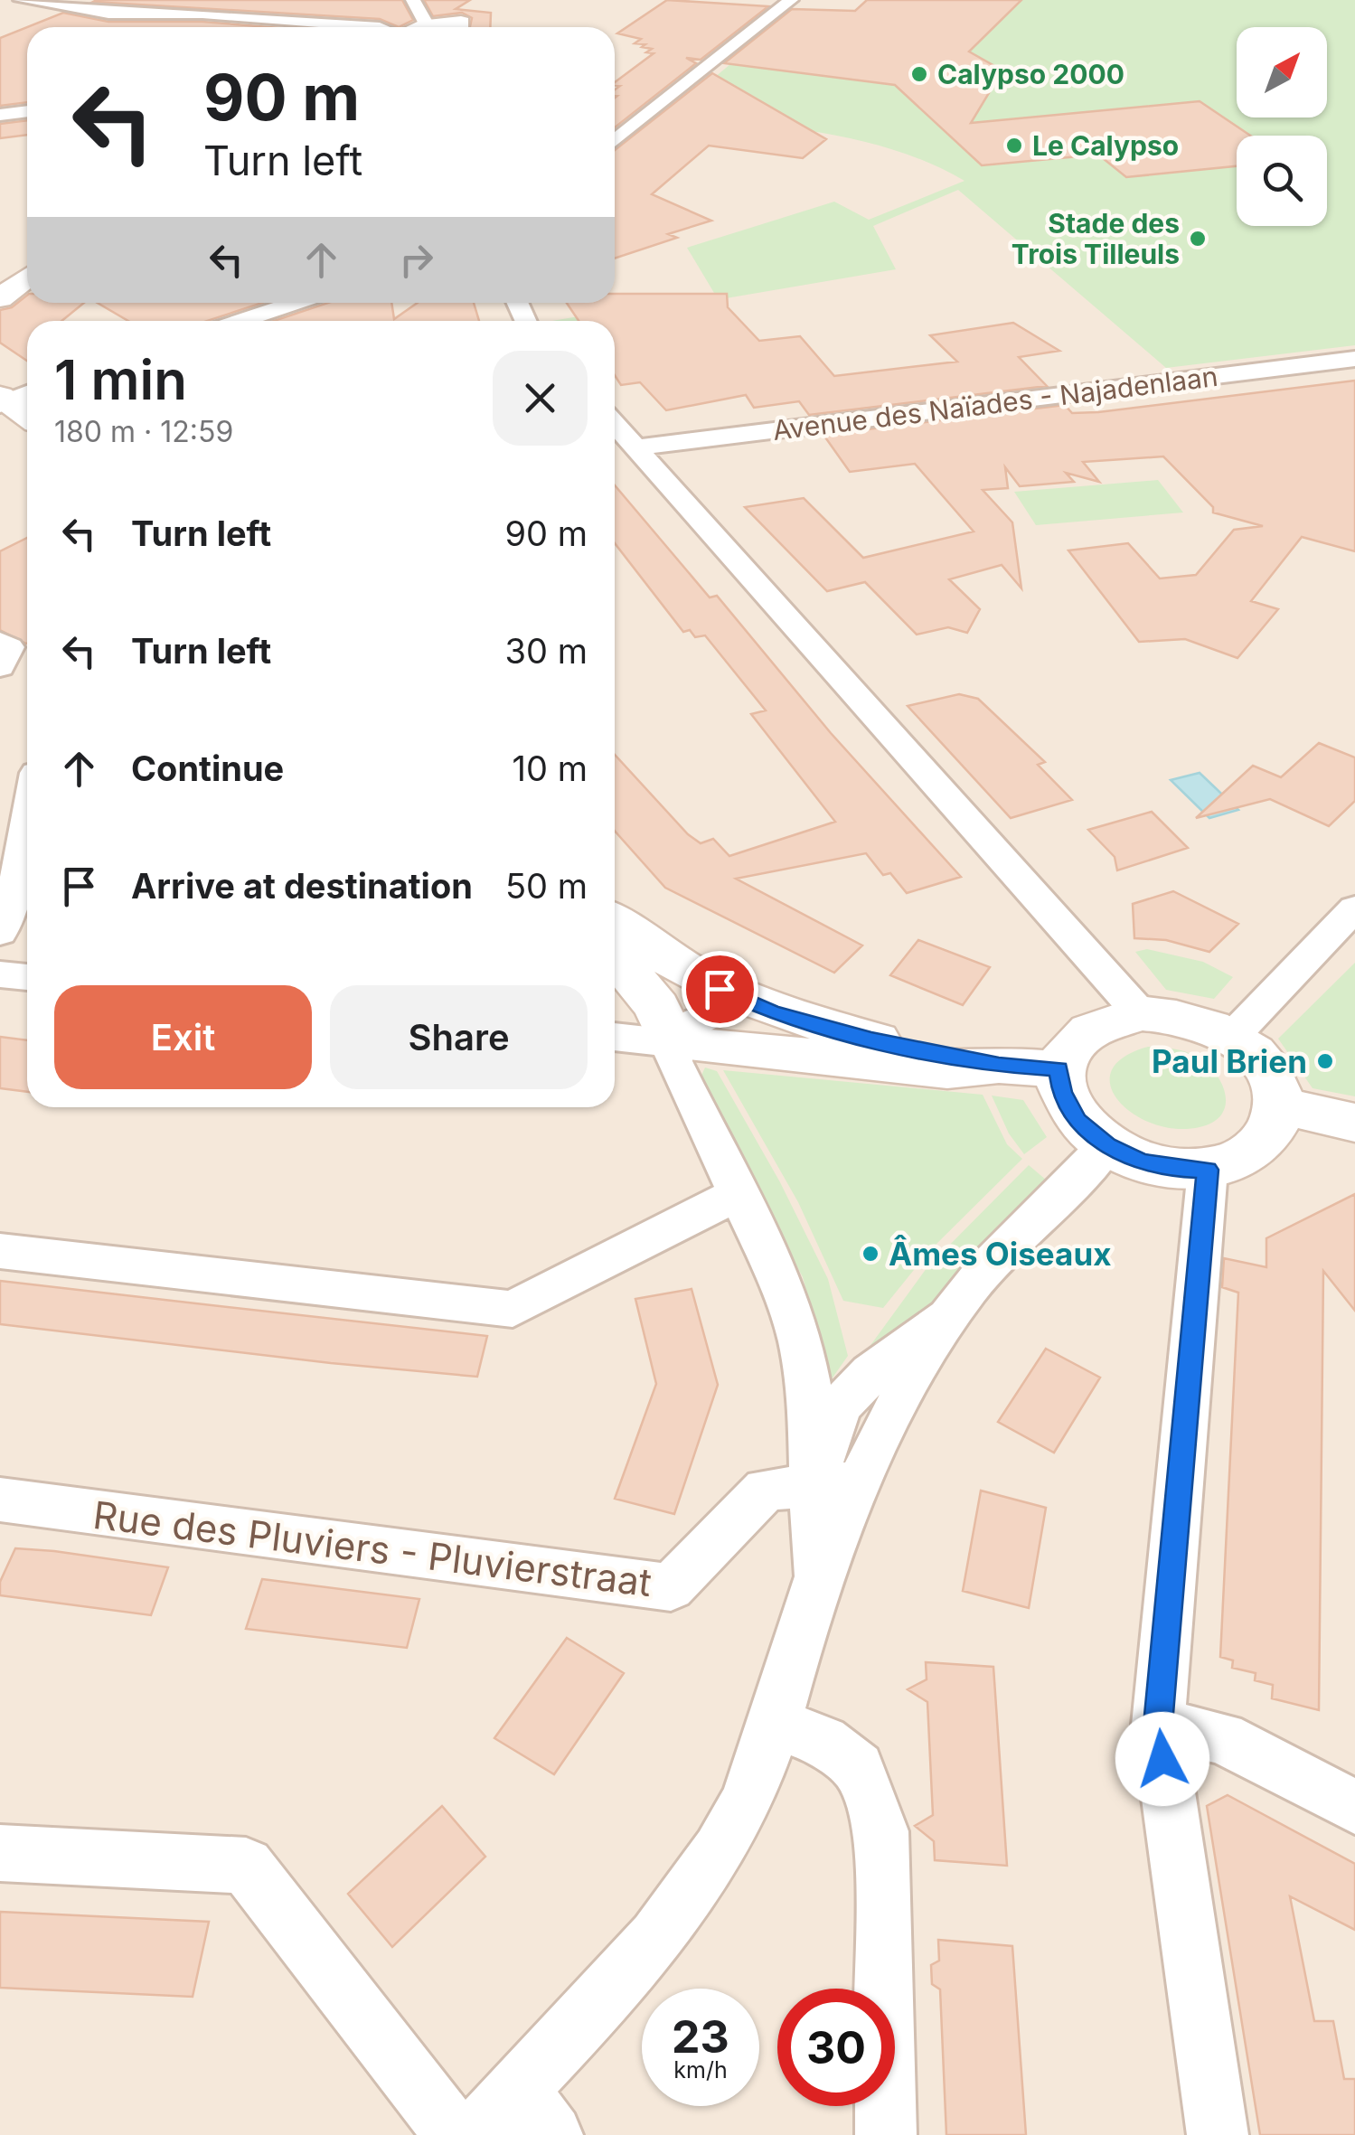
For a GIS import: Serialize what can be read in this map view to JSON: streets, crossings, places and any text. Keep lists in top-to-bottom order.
{
  "streets": {
    "street": ["Avenue des Naïades - Najadenlaan", "Rue des Pluviers - Pluvierstraat"]
  },
  "places": [
    "Calypso 2000",
    "Le Calypso",
    "Stade des Trois Tilleuls",
    "Paul Brien",
    "Âmes Oiseaux"
  ],
  "north": "top right",
  "page": {
    "turn": ["90 m", "Turn left"],
    "heading": ["1 min", "180 m · 12:59"],
    "list": [
      {
        "name": "Turn left",
        "value": "90 m"
      },
      {
        "name": "Turn left",
        "value": "30 m"
      },
      {
        "name": "Continue",
        "value": "10 m"
      },
      {
        "name": "Arrive at destination",
        "value": "50 m"
      }
    ],
    "buttons": ["Exit", "Share"],
    "speed": "23 km/h",
    "limit": "30"
  }
}
